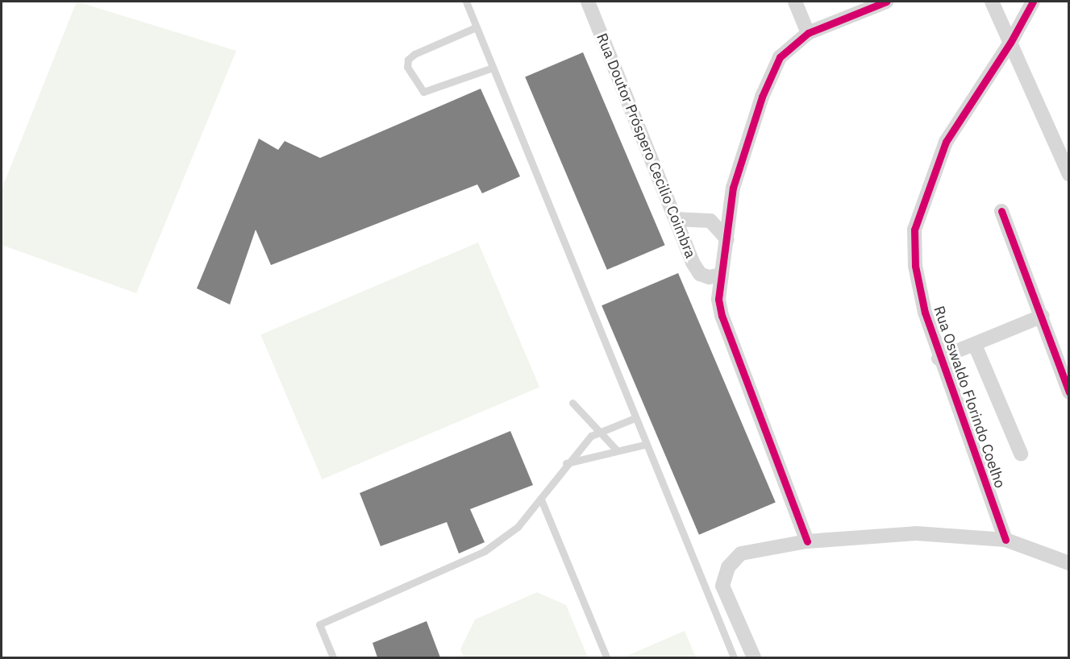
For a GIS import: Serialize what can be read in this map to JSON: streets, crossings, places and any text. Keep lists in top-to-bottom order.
{
  "streets": {
    "street": ["Rua Doutor Próspero Cecilio Coimbra", "Rua Oswaldo Florindo Coelho"]
  }
}
